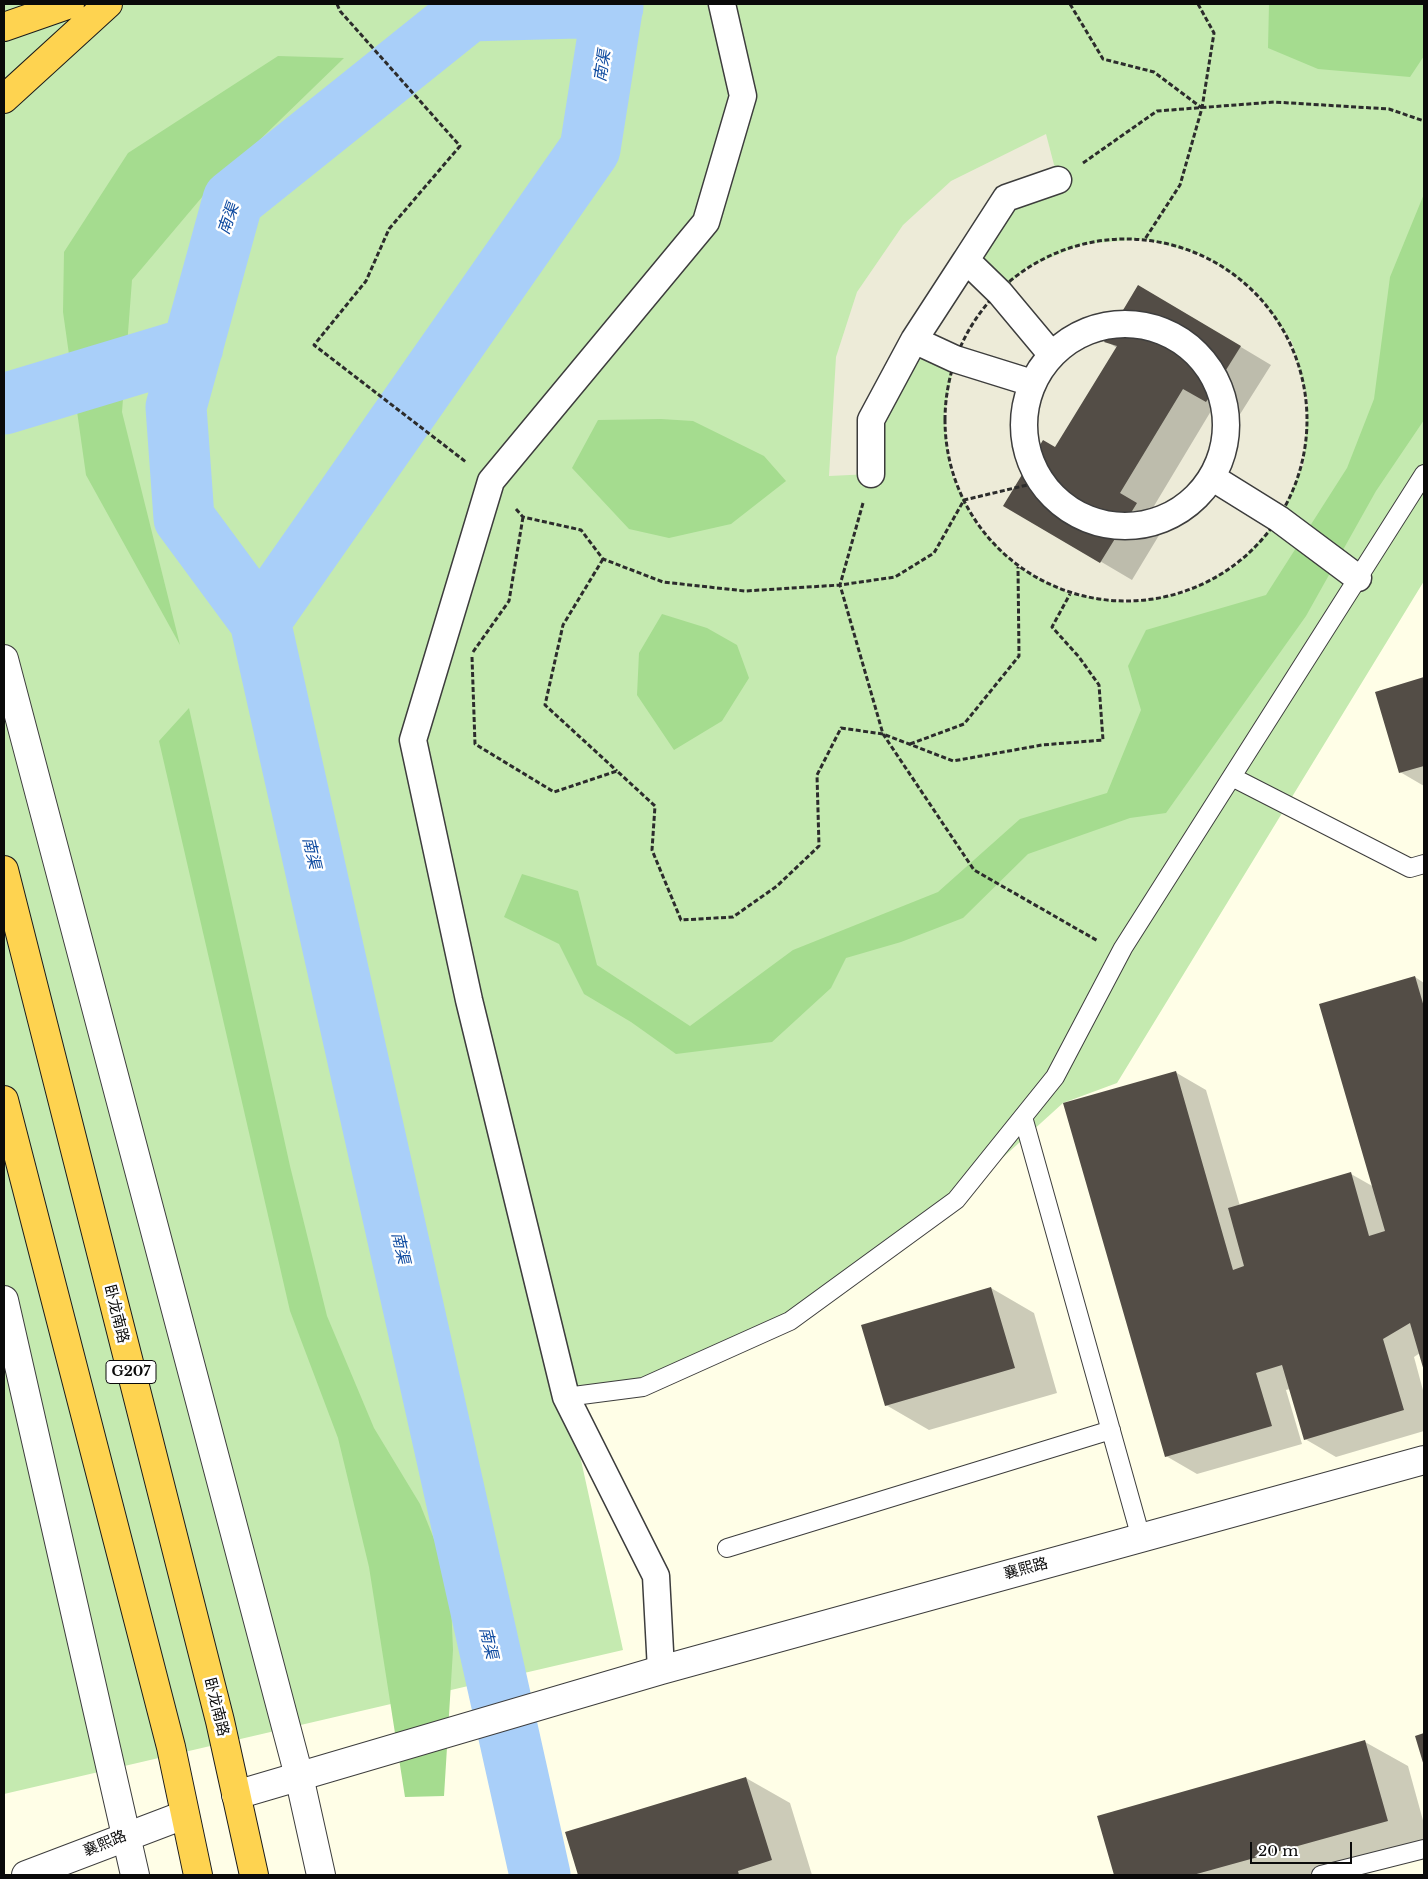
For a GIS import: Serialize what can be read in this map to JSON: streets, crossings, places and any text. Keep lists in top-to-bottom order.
{
  "streets": {
    "highway": ["卧龙南路", "G207"],
    "street": ["襄熙路"]
  },
  "crossings": [
    ["卧龙南路", "襄熙路"]
  ],
  "water": ["南渠"],
  "scale_bar": "20 m"
}
